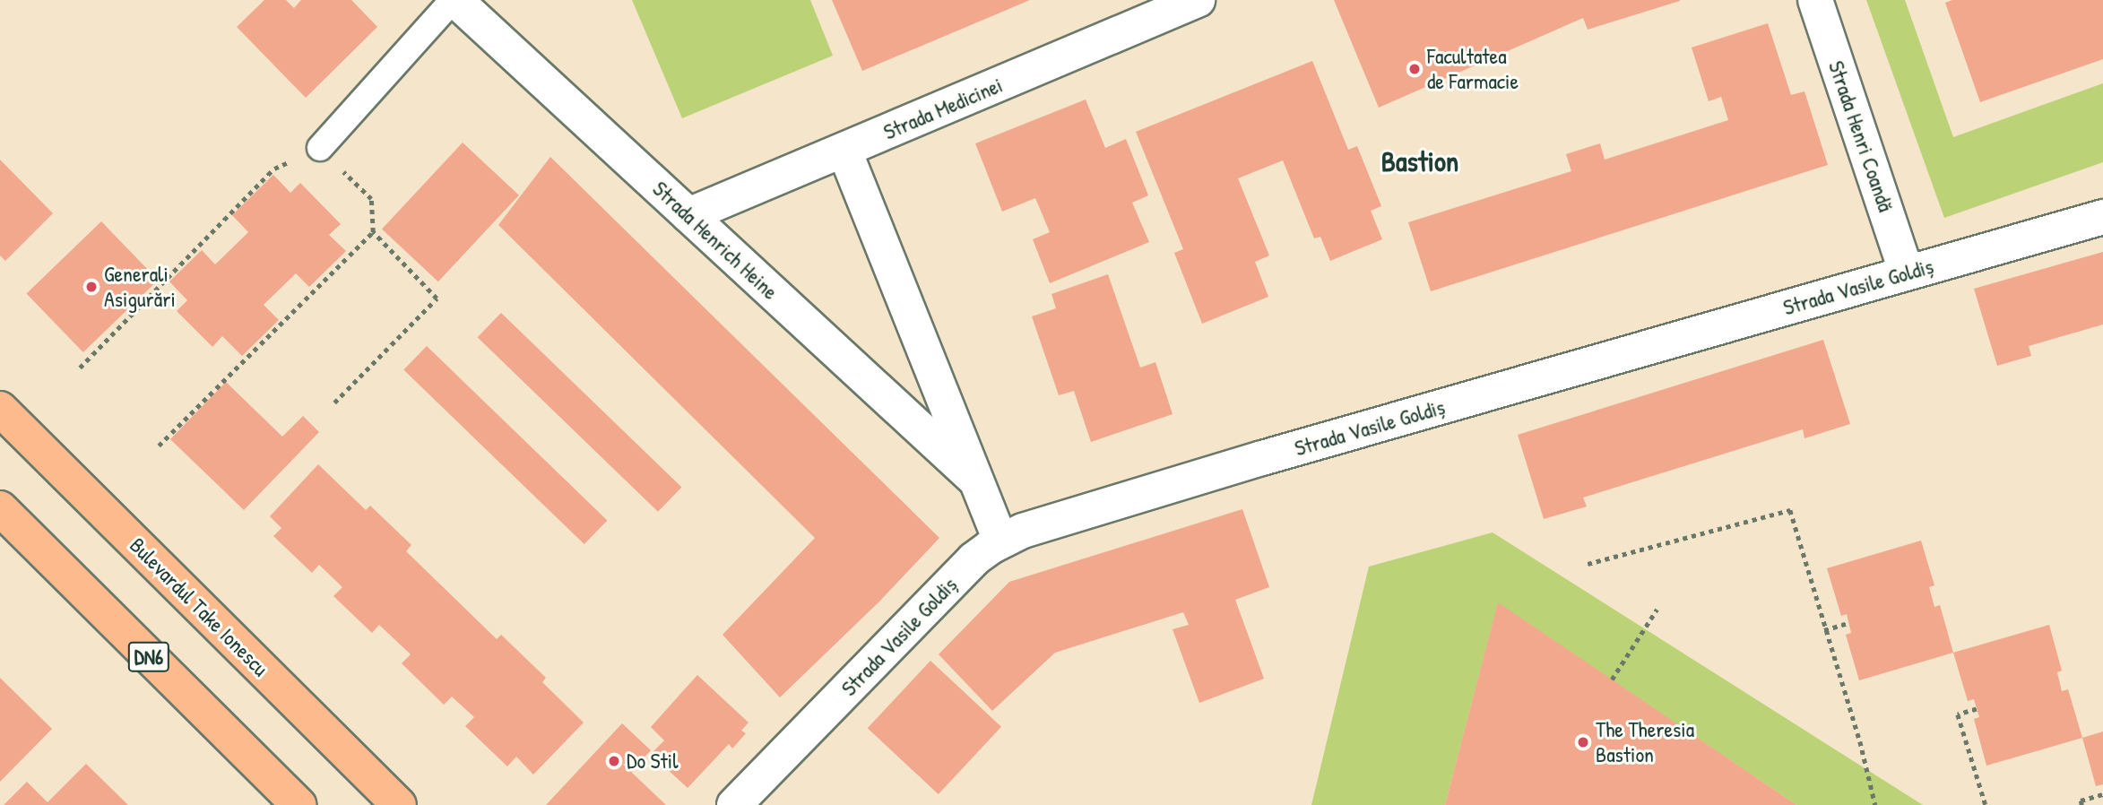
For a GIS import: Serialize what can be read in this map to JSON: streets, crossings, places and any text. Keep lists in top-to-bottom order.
{
  "streets": {
    "main road": ["Bulevardul Take Ionescu", "DN6"],
    "street": [
      "Strada Medicinei",
      "Strada Henri Coandă",
      "Strada Henrich Heine",
      "Strada Vasile Goldiș"
    ]
  },
  "crossings": [
    ["Strada Medicinei", "Strada Henrich Heine"],
    ["Strada Henri Coandă", "Strada Vasile Goldiș"]
  ],
  "districts": ["Bastion"],
  "places": [
    "Facultatea de Farmacie",
    "Generali Asigurări",
    "The Theresia Bastion",
    "Do Stil"
  ]
}
